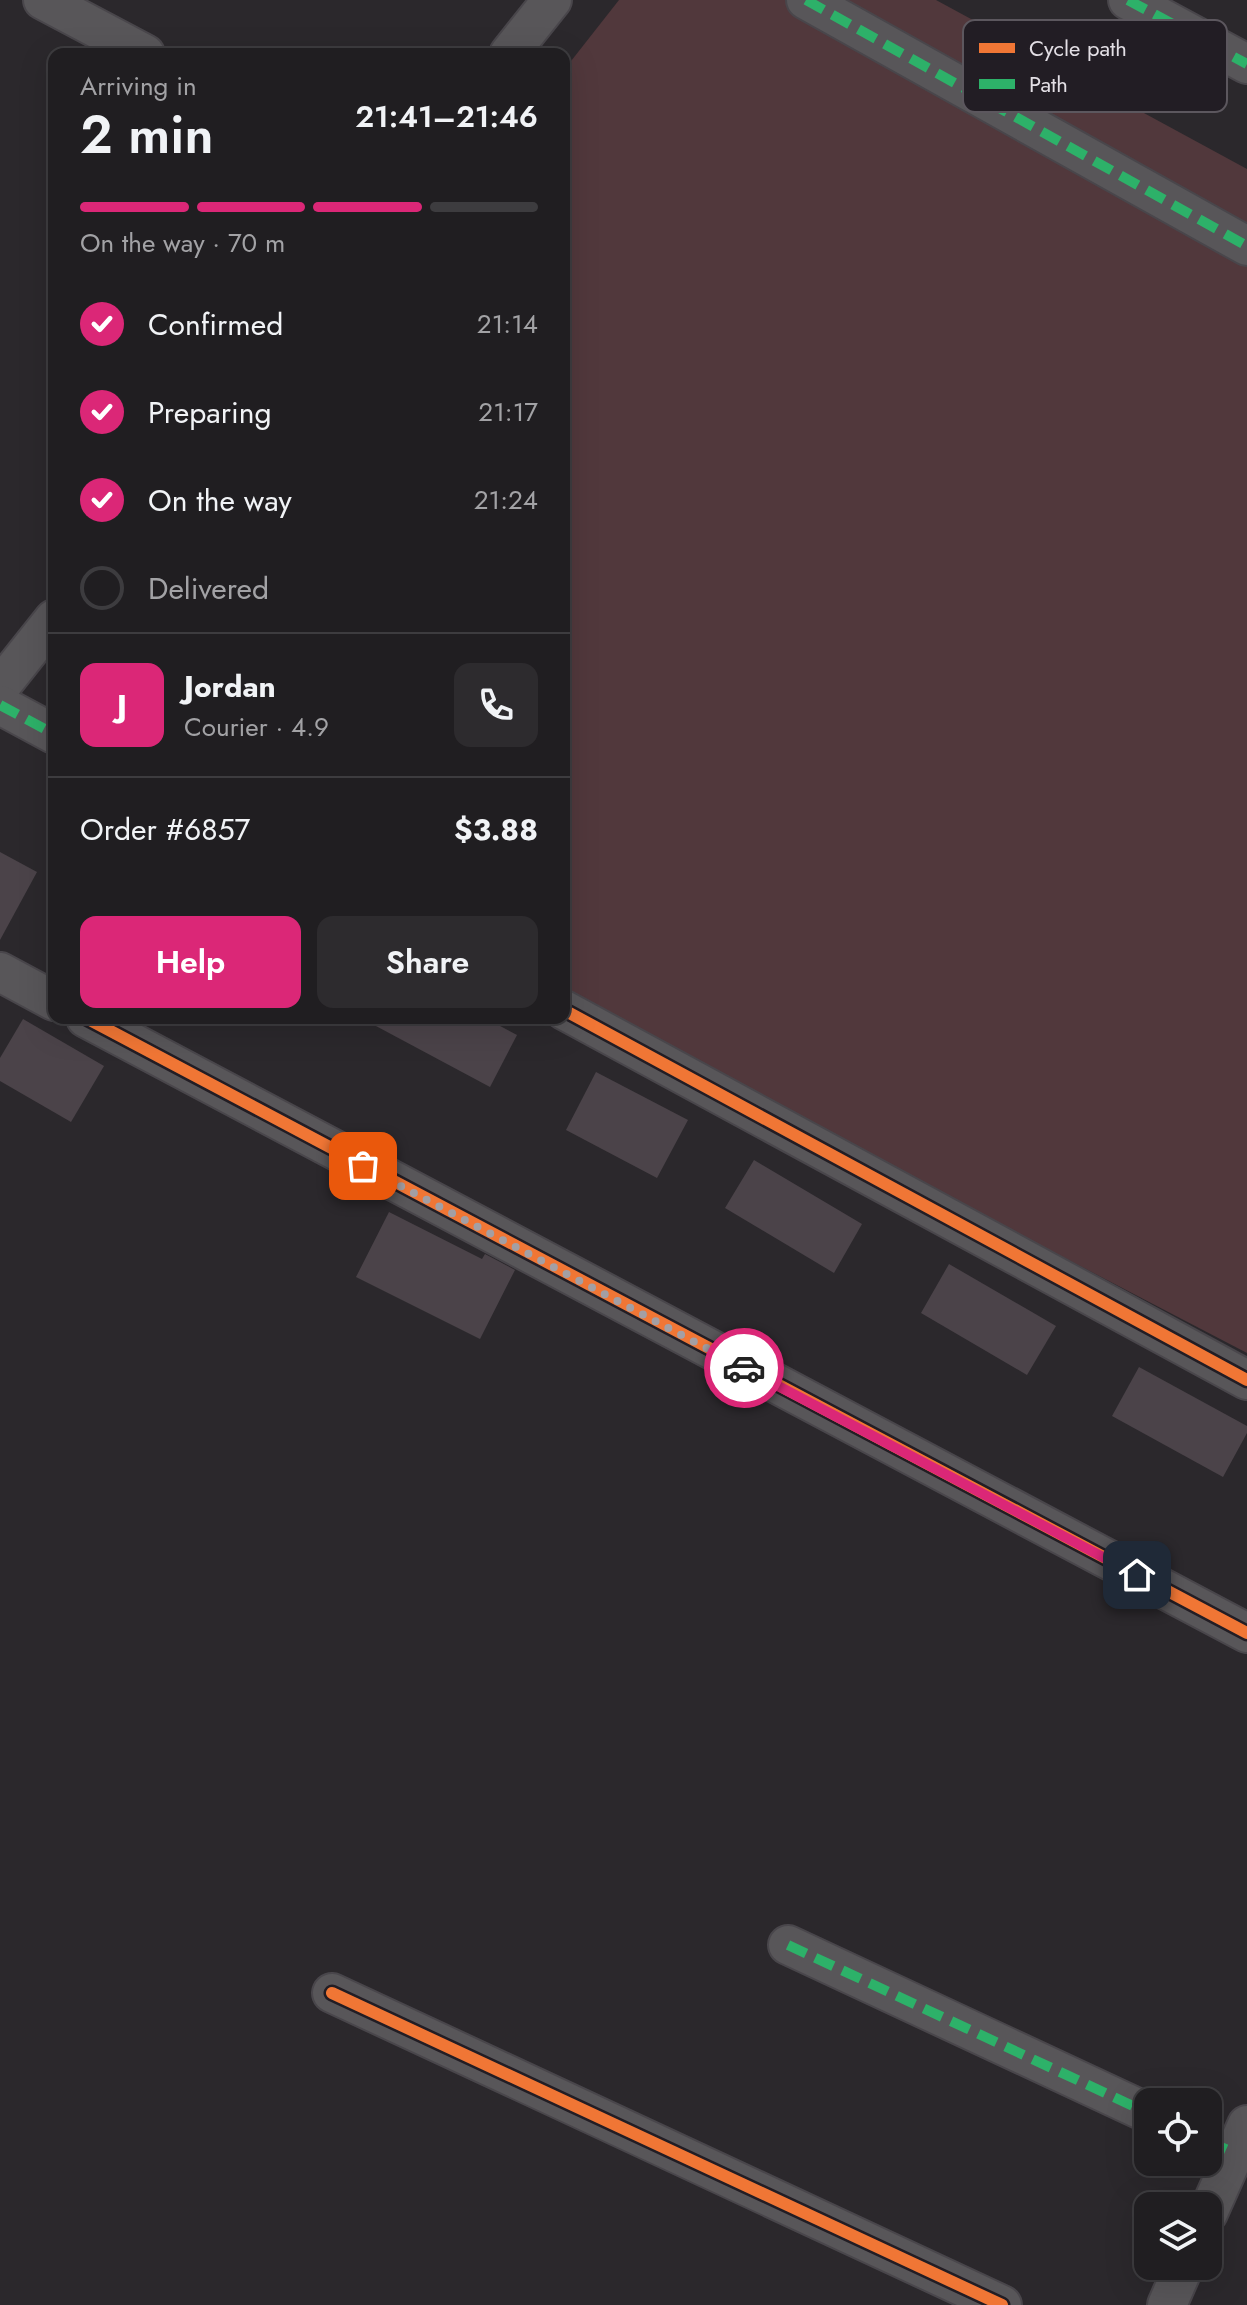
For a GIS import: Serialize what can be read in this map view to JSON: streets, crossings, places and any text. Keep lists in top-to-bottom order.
{
  "legend": ["Cycle path", "Path"],
  "page": {
    "heading": ["2 min", "Arriving in", "21:41–21:46"],
    "panel": [
      "Jordan",
      "Courier · 4.9",
      "Order #6857",
      "$3.88"
    ],
    "bar": "On the way · 70 m",
    "list": [
      ["Confirmed", "21:14"],
      ["Preparing", "21:17"],
      ["On the way", "21:24"],
      "Delivered"
    ],
    "round": "J",
    "buttons": ["Help", "Share"]
  }
}
